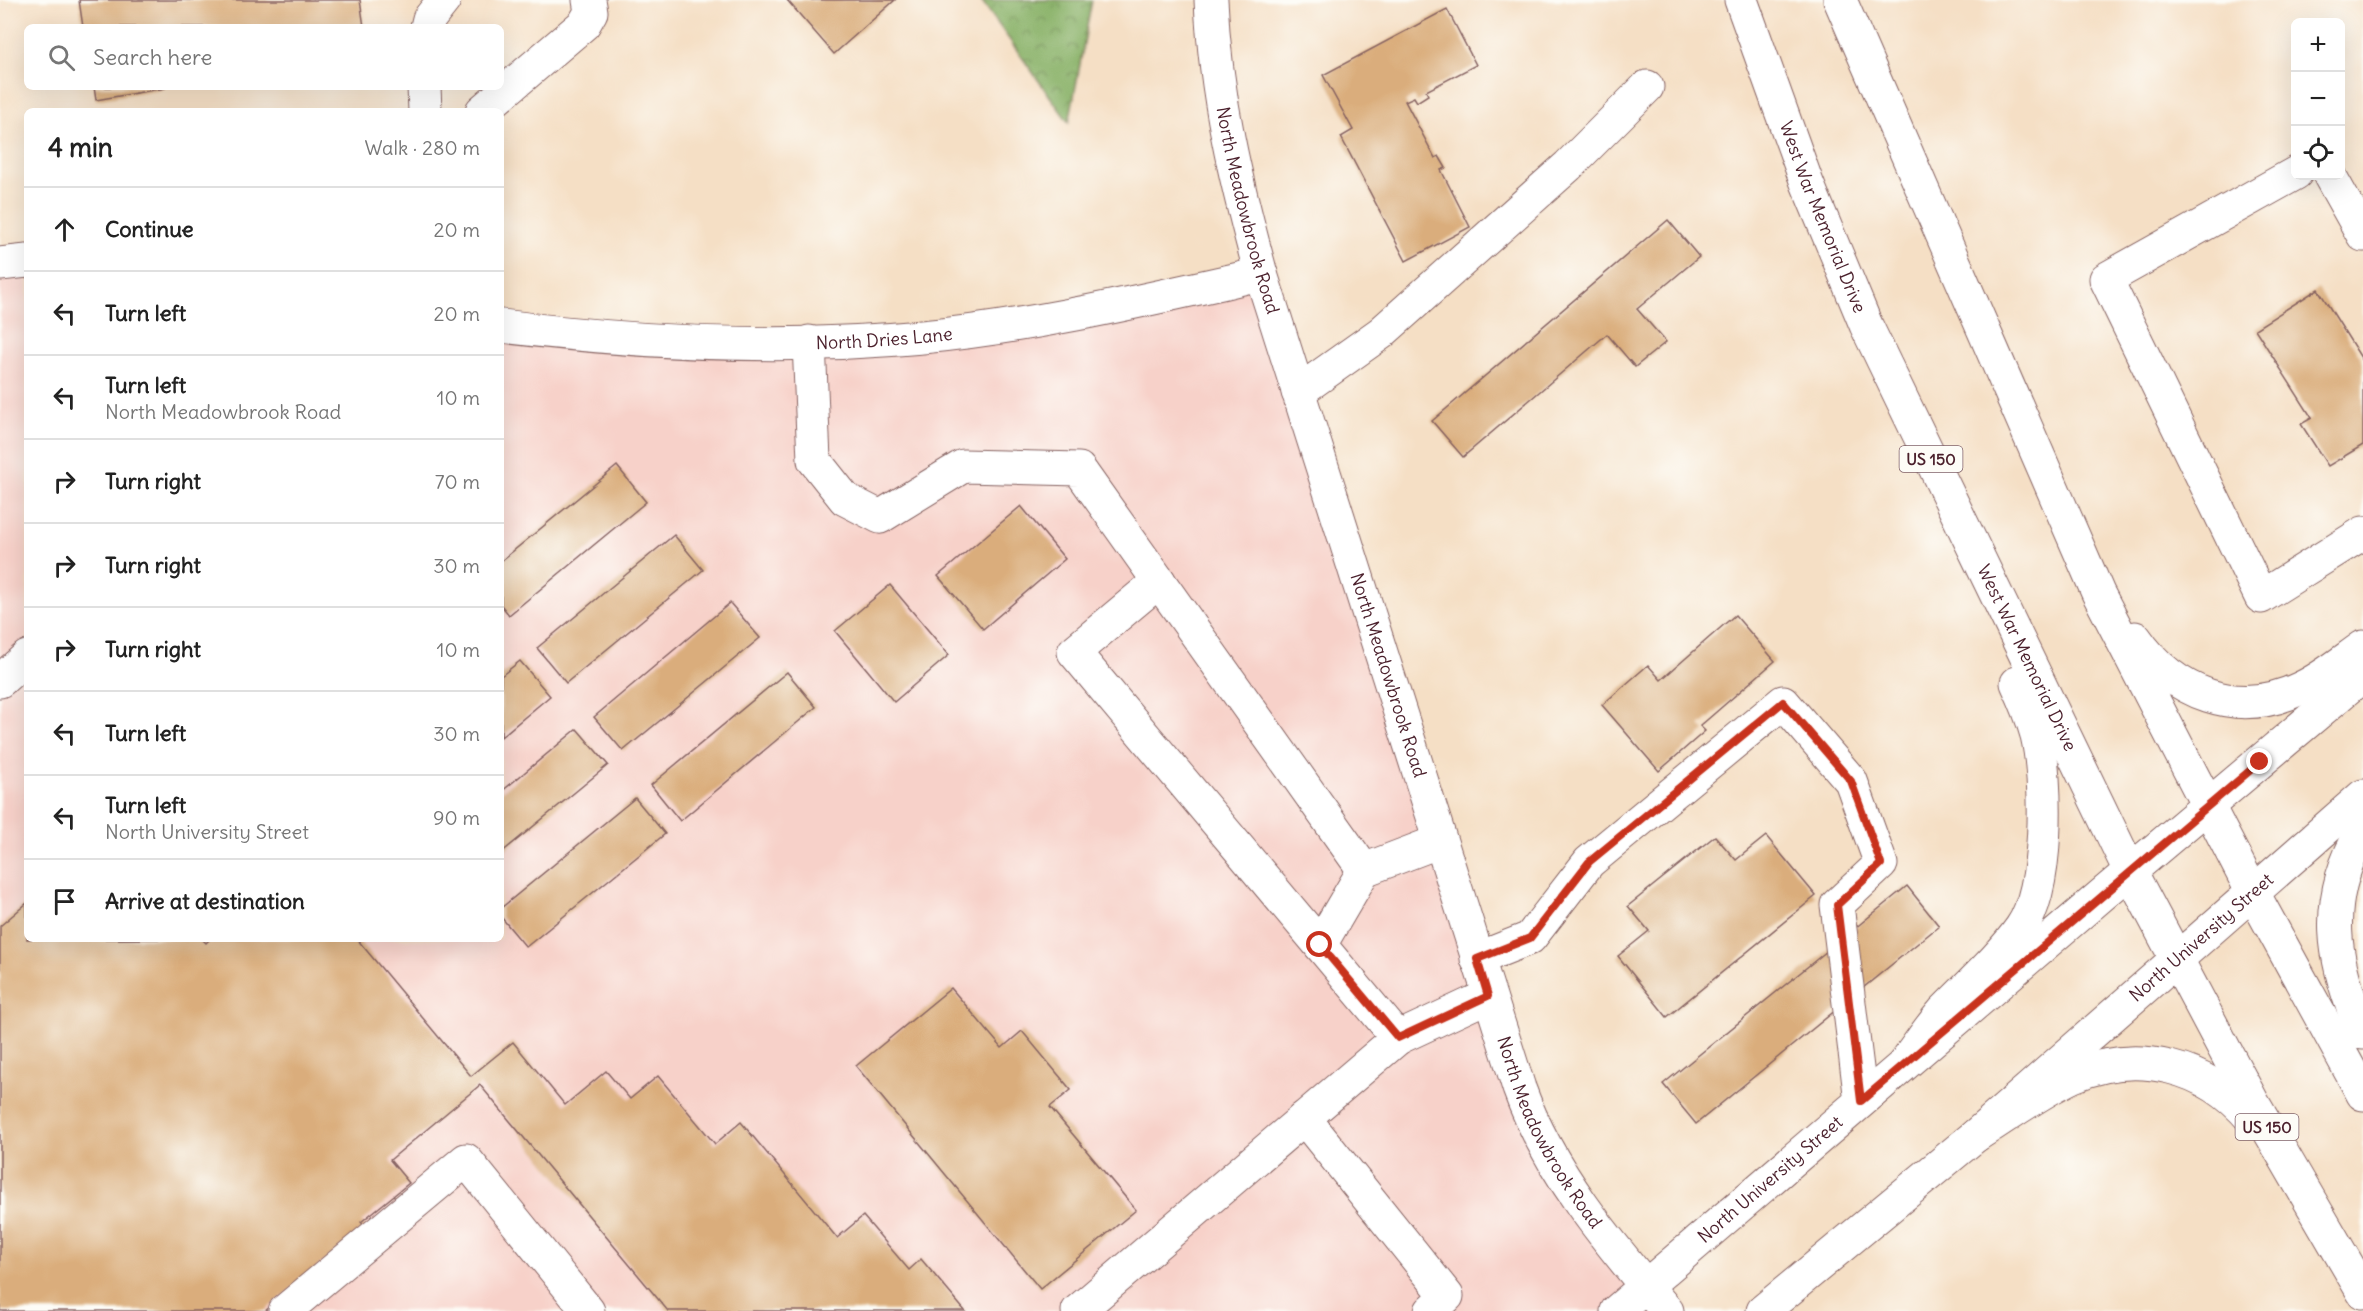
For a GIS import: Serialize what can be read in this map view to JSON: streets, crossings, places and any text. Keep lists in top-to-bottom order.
{
  "streets": {
    "main road": [
      "North Meadowbrook Road",
      "West War Memorial Drive",
      "North Dries Lane",
      "US 150",
      "North University Street"
    ]
  },
  "crossings": [
    ["North Meadowbrook Road", "North Dries Lane"],
    ["North Meadowbrook Road", "North University Street"],
    ["West War Memorial Drive", "North University Street"]
  ],
  "page": {
    "map_buttons": ["+", "−"],
    "search": "Search here",
    "heading": ["4 min", "Walk · 280 m"],
    "list": [
      ["Continue", "20 m"],
      ["Turn left", "20 m"],
      ["Turn left", "North Meadowbrook Road", "10 m"],
      ["Turn right", "70 m"],
      ["Turn right", "30 m"],
      ["Turn right", "10 m"],
      ["Turn left", "30 m"],
      ["Turn left", "North University Street", "90 m"],
      "Arrive at destination"
    ]
  }
}
